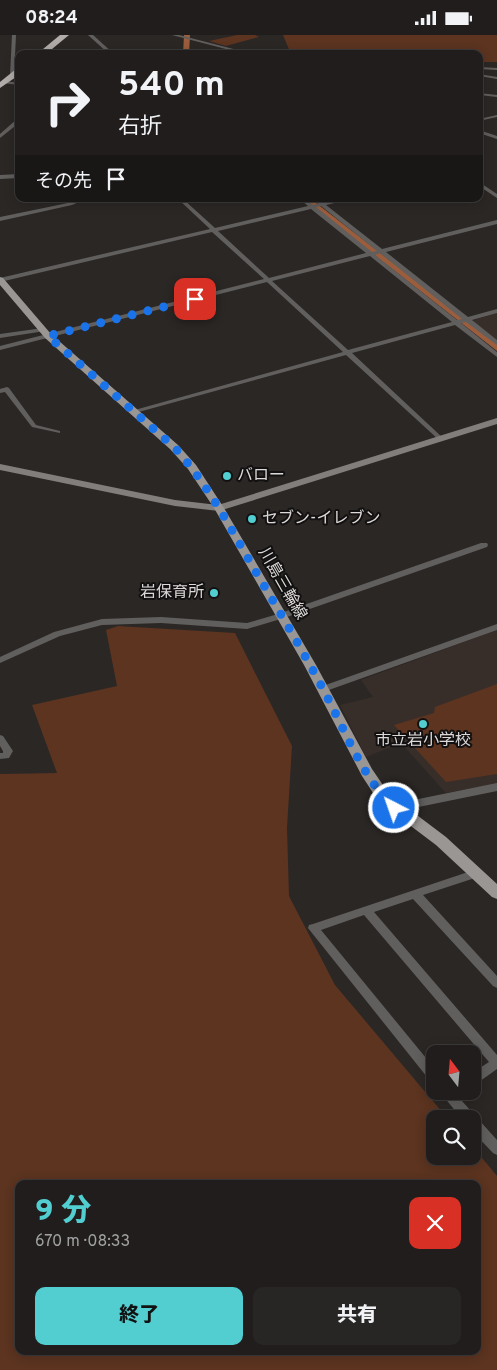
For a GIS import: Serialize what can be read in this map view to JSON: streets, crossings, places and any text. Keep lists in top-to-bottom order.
{
  "streets": {
    "main road": ["川島三輪線"]
  },
  "places": [
    "バロー",
    "セブン-イレブン",
    "岩保育所",
    "市立岩小学校"
  ],
  "north": "top",
  "page": {
    "status": "08:24",
    "turn": ["540 m", "右折"],
    "then": "その先",
    "heading": ["9 分", "670 m · 08:33"],
    "buttons": ["終了", "共有"]
  }
}
